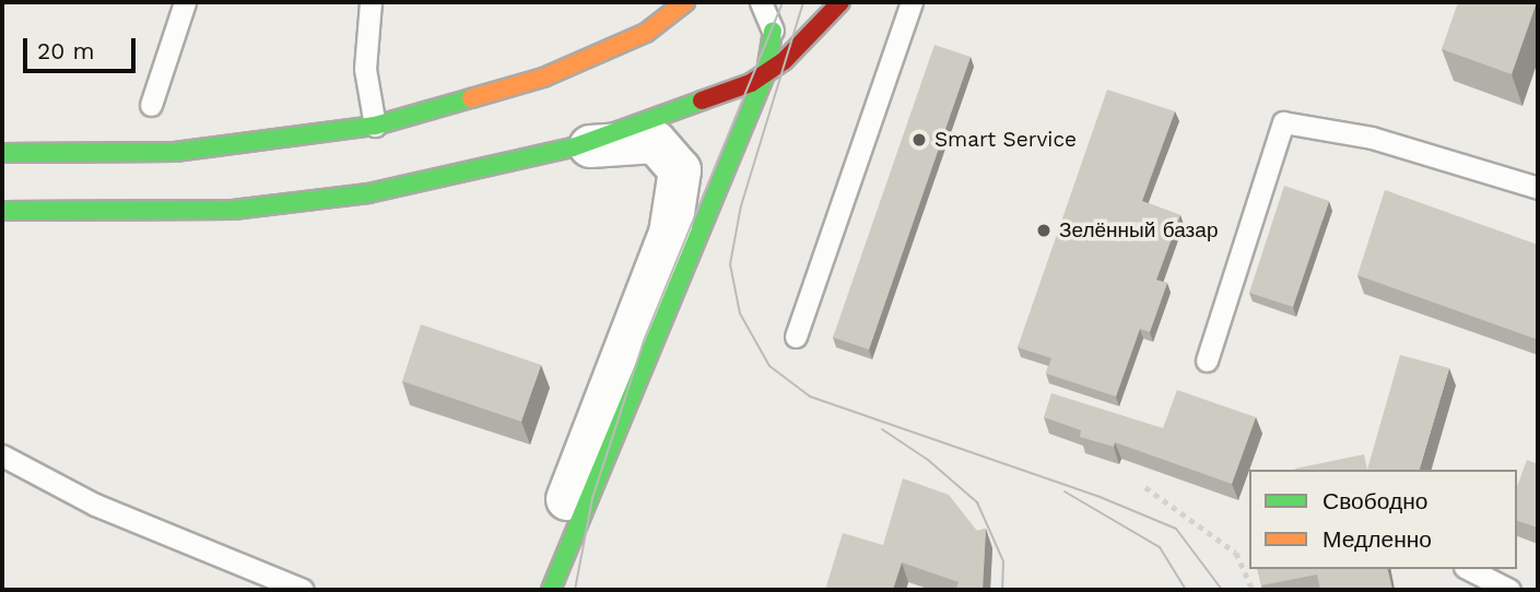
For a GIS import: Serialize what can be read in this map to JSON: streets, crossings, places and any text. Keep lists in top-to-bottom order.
{
  "places": ["Smart Service", "Зелённый базар"],
  "legend": ["Свободно", "Медленно"],
  "scale_bar": "20 m"
}
